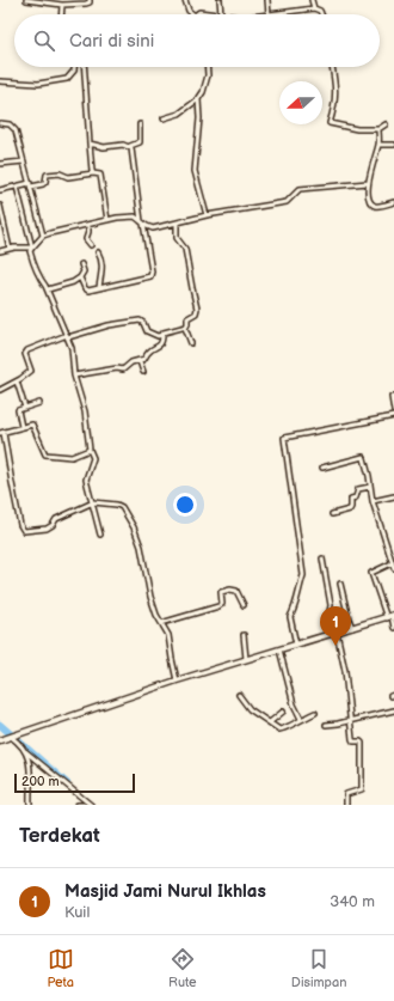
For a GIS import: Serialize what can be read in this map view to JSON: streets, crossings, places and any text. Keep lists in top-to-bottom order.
{
  "scale_bar": "200 m",
  "north": "left",
  "page": {
    "search": "Cari di sini",
    "pins": "1",
    "scale": "200 m",
    "heading": "Terdekat",
    "list": [
      {
        "mark": "1",
        "name": "Masjid Jami Nurul Ikhlas",
        "note": "Kuil",
        "value": "340 m"
      }
    ],
    "nav": ["Peta", "Rute", "Disimpan"]
  }
}
